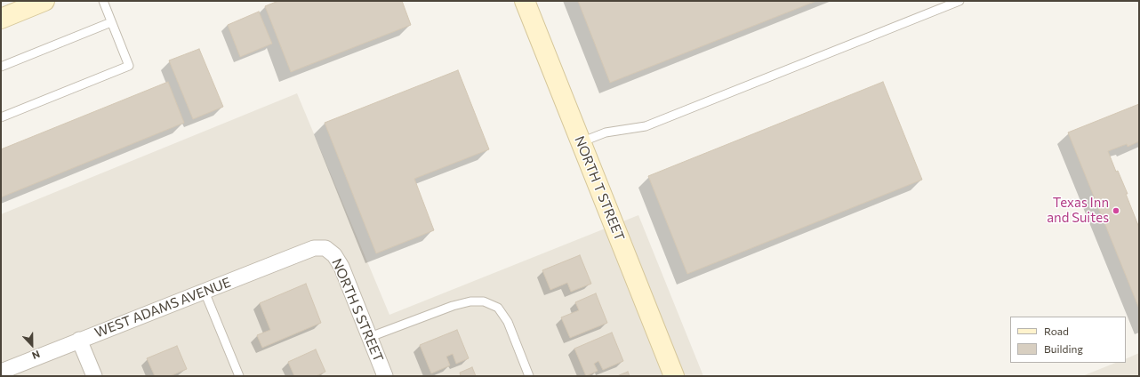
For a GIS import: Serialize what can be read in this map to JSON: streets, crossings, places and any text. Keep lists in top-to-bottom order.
{
  "streets": {
    "street": ["NORTH T STREET", "WEST ADAMS AVENUE", "NORTH S STREET"]
  },
  "crossings": [
    ["WEST ADAMS AVENUE", "NORTH S STREET"]
  ],
  "places": ["Texas Inn and Suites"],
  "legend": ["Road", "Building"],
  "north": "bottom"
}
